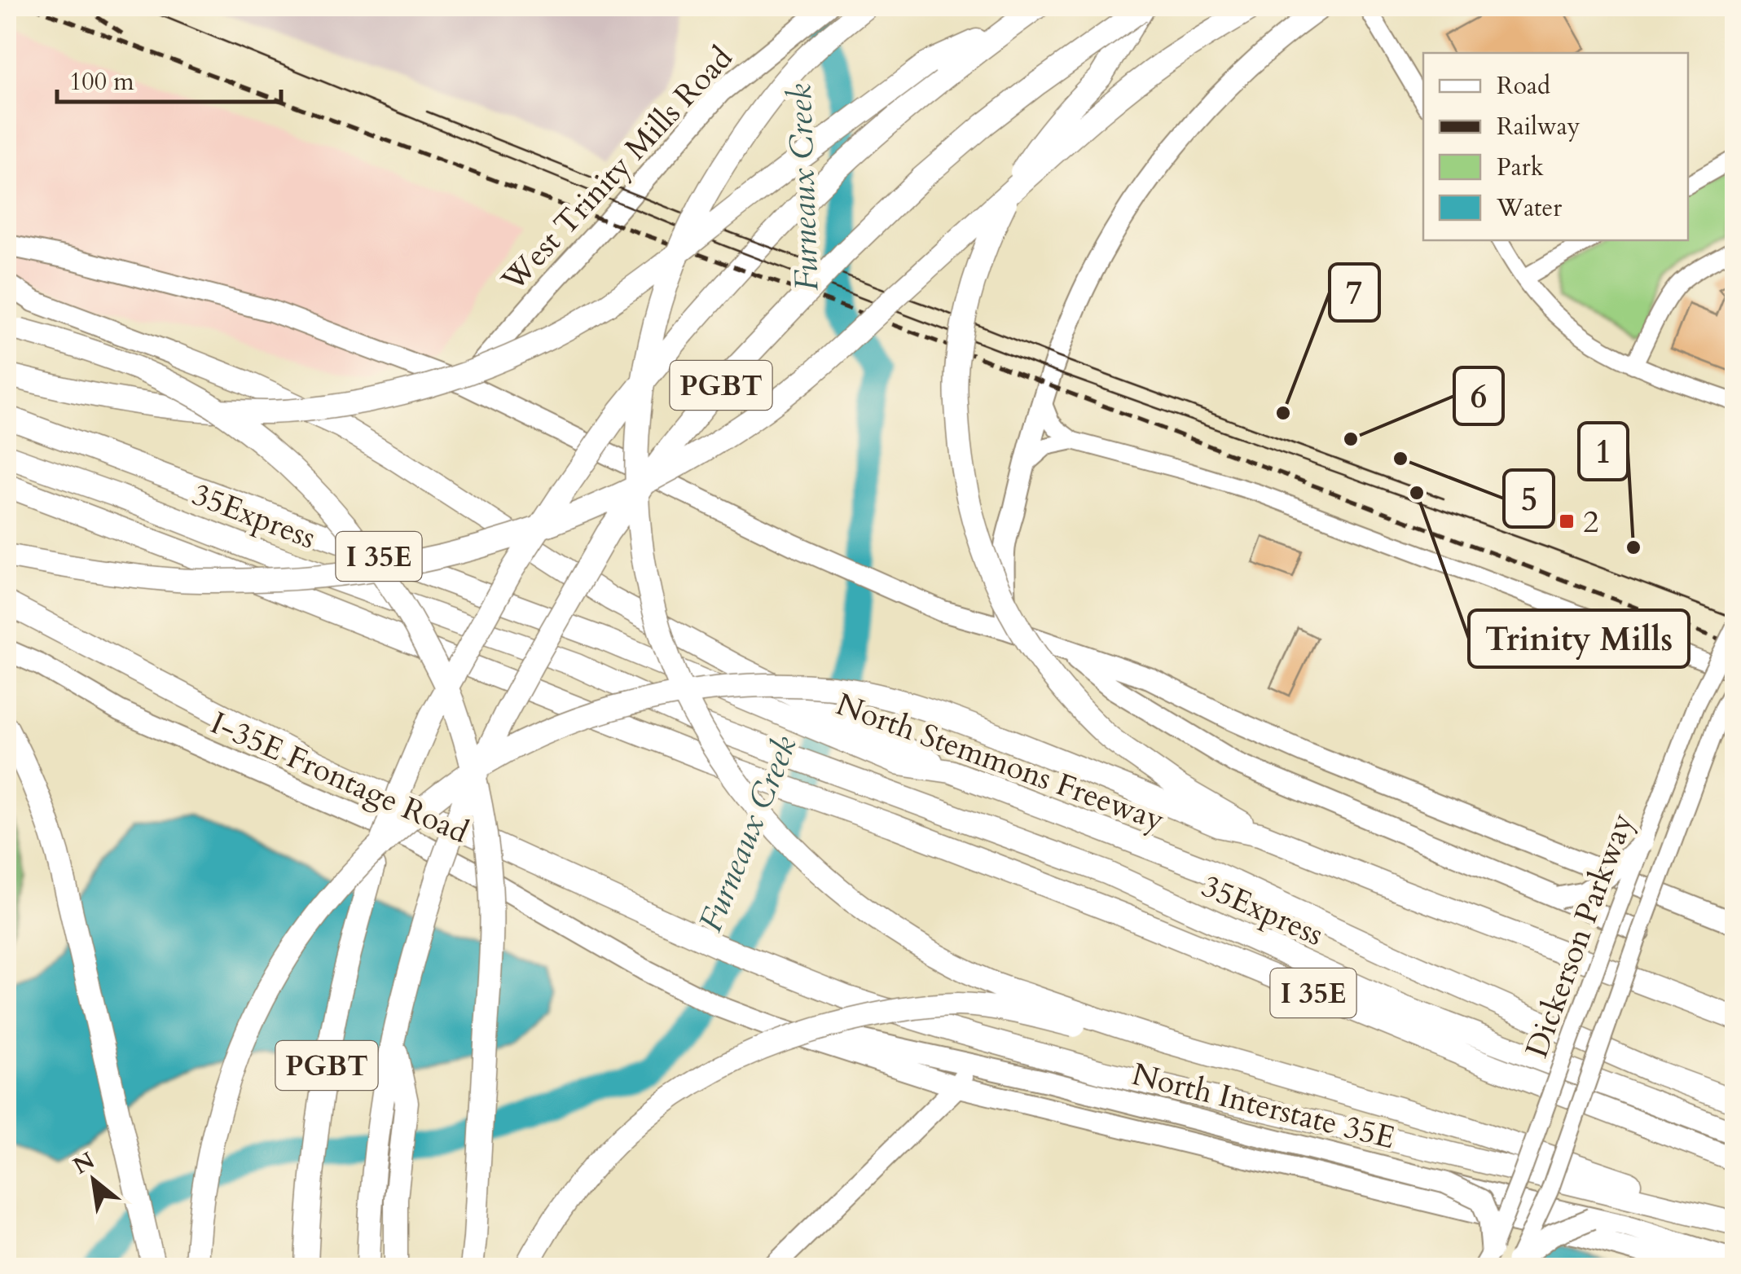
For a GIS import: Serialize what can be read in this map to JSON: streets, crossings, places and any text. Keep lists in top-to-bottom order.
{
  "streets": {
    "highway": [
      "PGBT",
      "35Express",
      "I 35E",
      "North Stemmons Freeway"
    ],
    "main road": ["West Trinity Mills Road", "I-35E Frontage Road", "North Interstate 35E"],
    "street": ["Dickerson Parkway"]
  },
  "crossings": [
    ["I-35E Frontage Road", "North Interstate 35E"],
    ["Dickerson Parkway", "North Interstate 35E"]
  ],
  "water": ["Furneaux Creek"],
  "places": {
    "other": [
      "7",
      "6",
      "5",
      "Trinity Mills",
      "1"
    ],
    "transit": ["2"]
  },
  "legend": [
    "Road",
    "Railway",
    "Park",
    "Water"
  ],
  "scale_bar": "100 m",
  "north": "top left"
}
